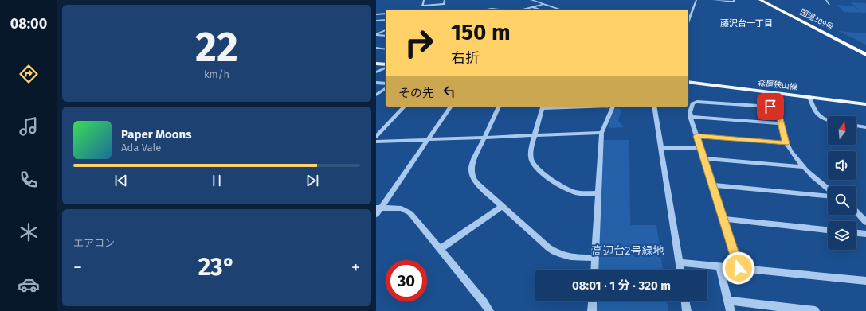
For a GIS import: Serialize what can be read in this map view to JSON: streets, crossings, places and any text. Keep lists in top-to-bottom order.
{
  "streets": {
    "highway": ["国道309号"],
    "main road": ["森屋狭山線"]
  },
  "districts": ["藤沢台一丁目"],
  "parks": ["高辺台2号緑地"],
  "north": "top",
  "page": {
    "tabs": "08:00",
    "tile": [
      ["22", "km/h"],
      "エアコン"
    ],
    "turn": ["150 m", "右折"],
    "then": "その先",
    "song": ["Paper Moons", "Ada Vale"],
    "heat": ["−", "23°", "+"],
    "limit": "30",
    "trip": "08:01 · 1 分 · 320 m"
  }
}
